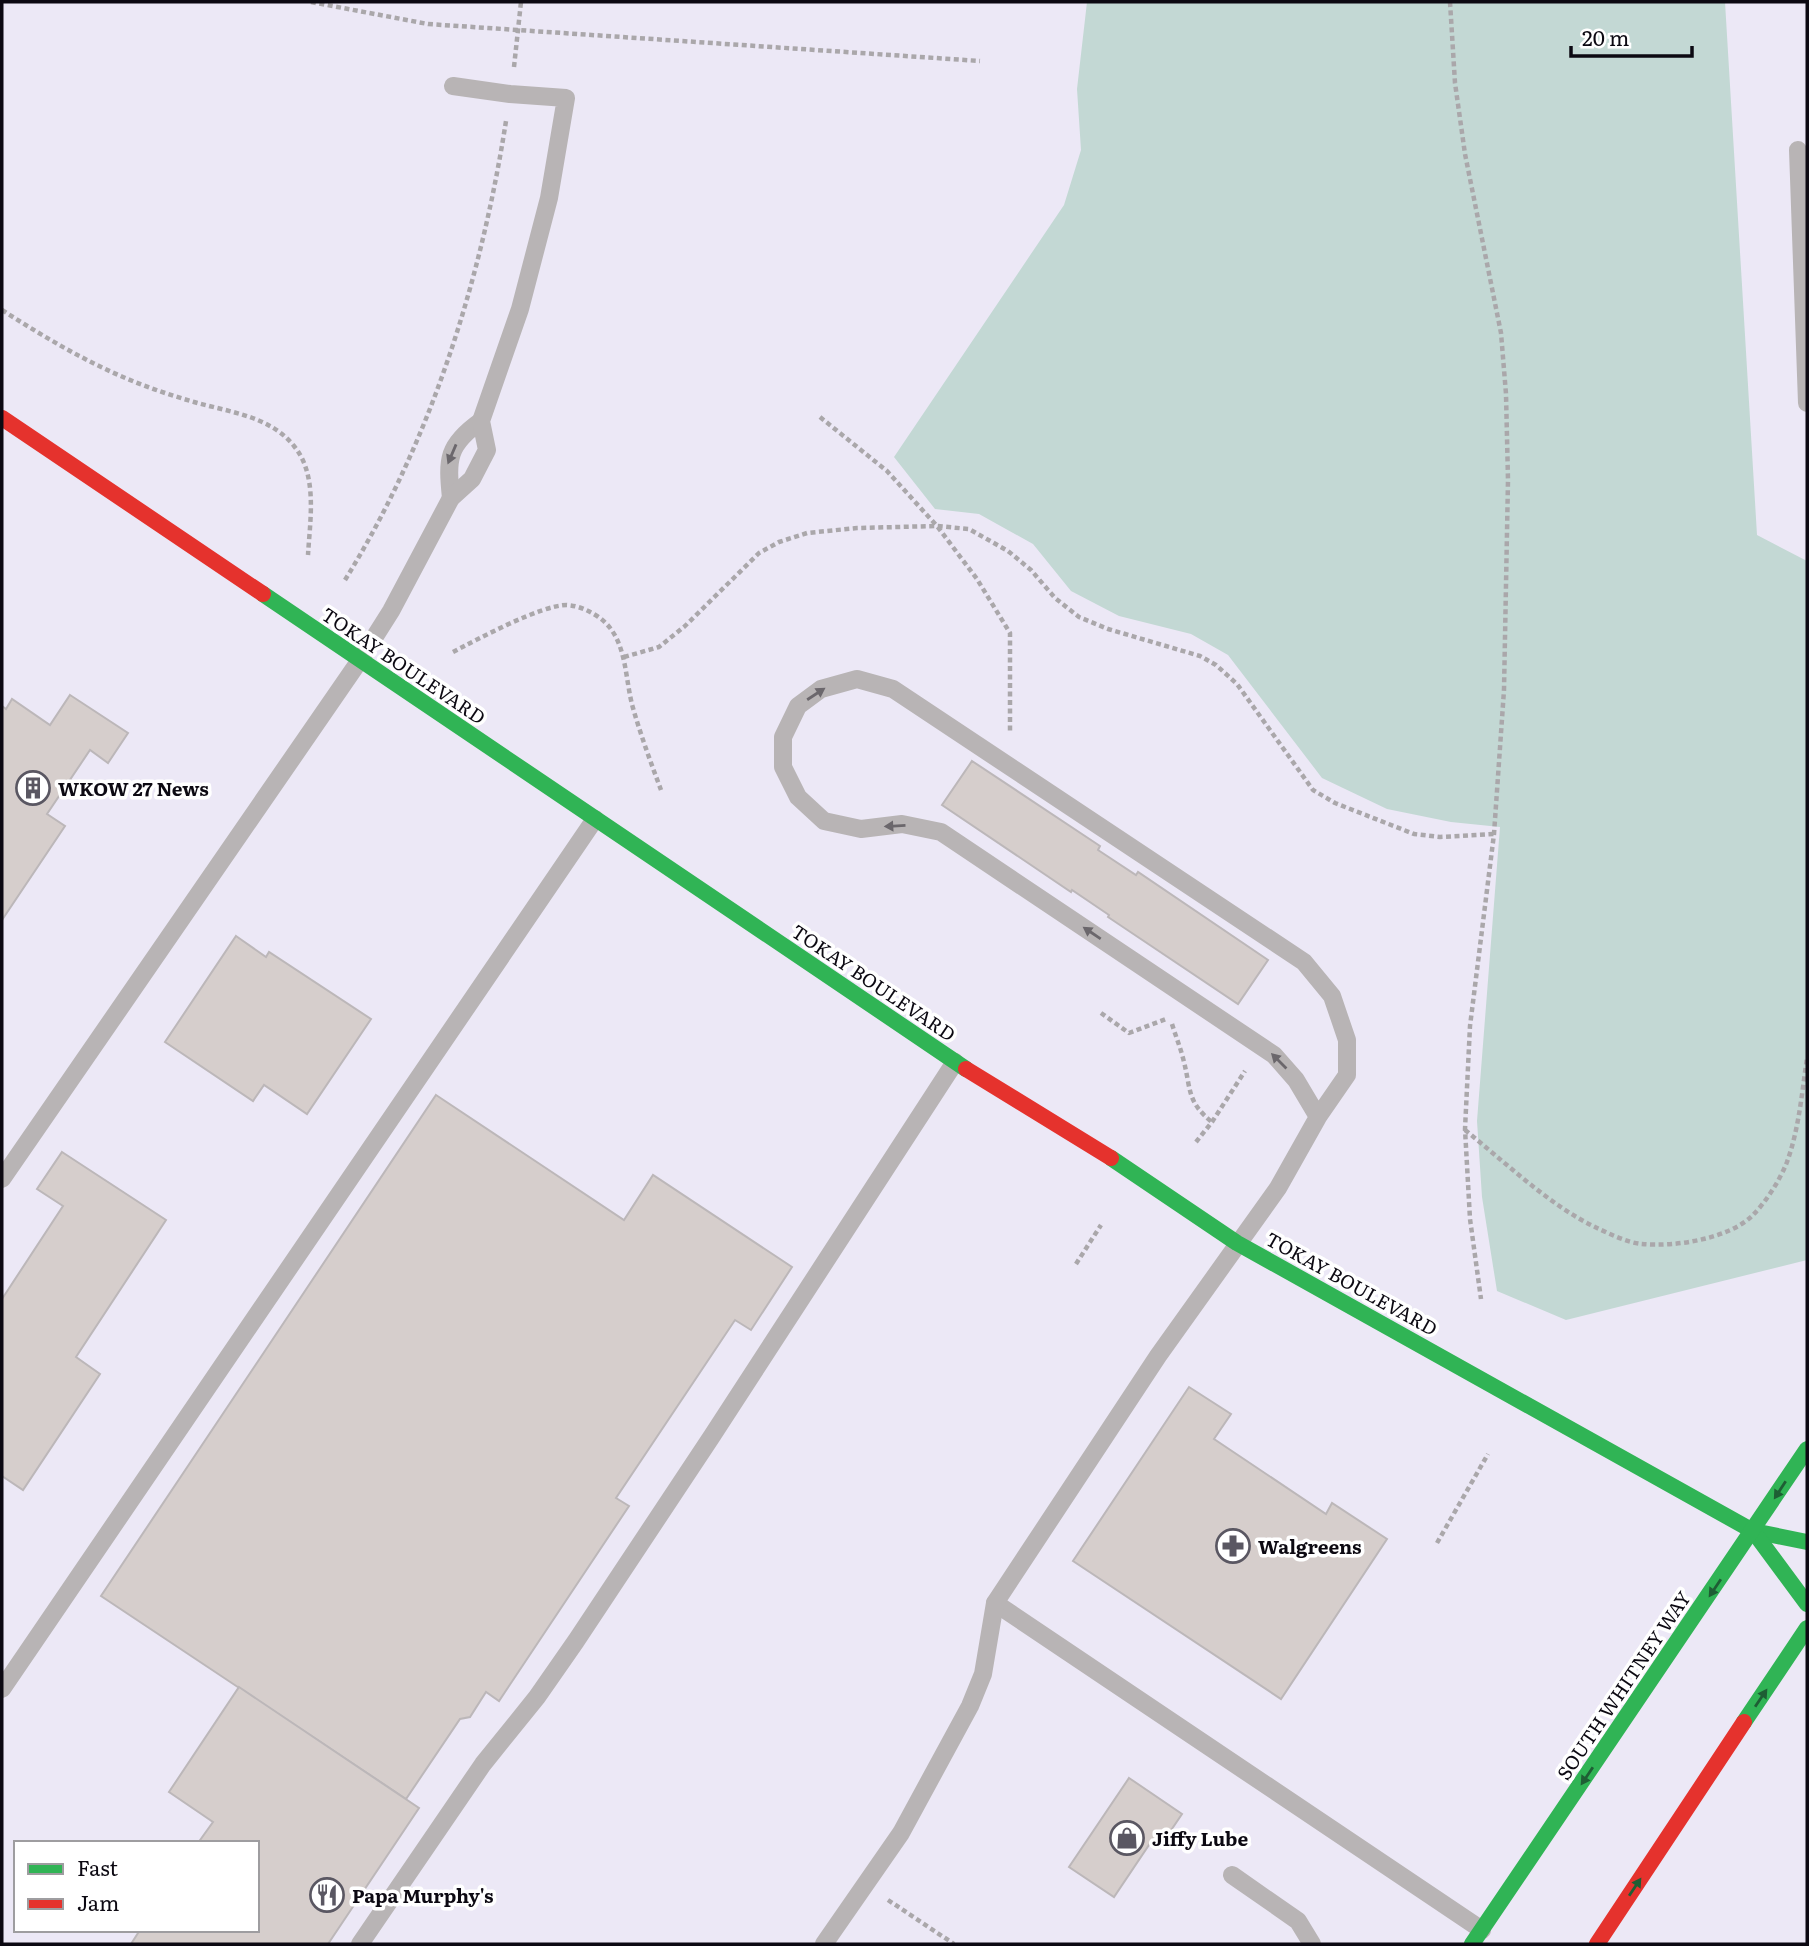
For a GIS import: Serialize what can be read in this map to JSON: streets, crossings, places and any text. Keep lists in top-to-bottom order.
{
  "streets": {
    "street": ["TOKAY BOULEVARD", "SOUTH WHITNEY WAY"]
  },
  "crossings": [
    ["TOKAY BOULEVARD", "SOUTH WHITNEY WAY"]
  ],
  "places": {
    "building": ["WKOW 27 News"],
    "pharmacy": ["Walgreens"],
    "shop": ["Jiffy Lube"],
    "restaurant": ["Papa Murphy's"]
  },
  "legend": ["Fast", "Jam"],
  "scale_bar": "20 m"
}
